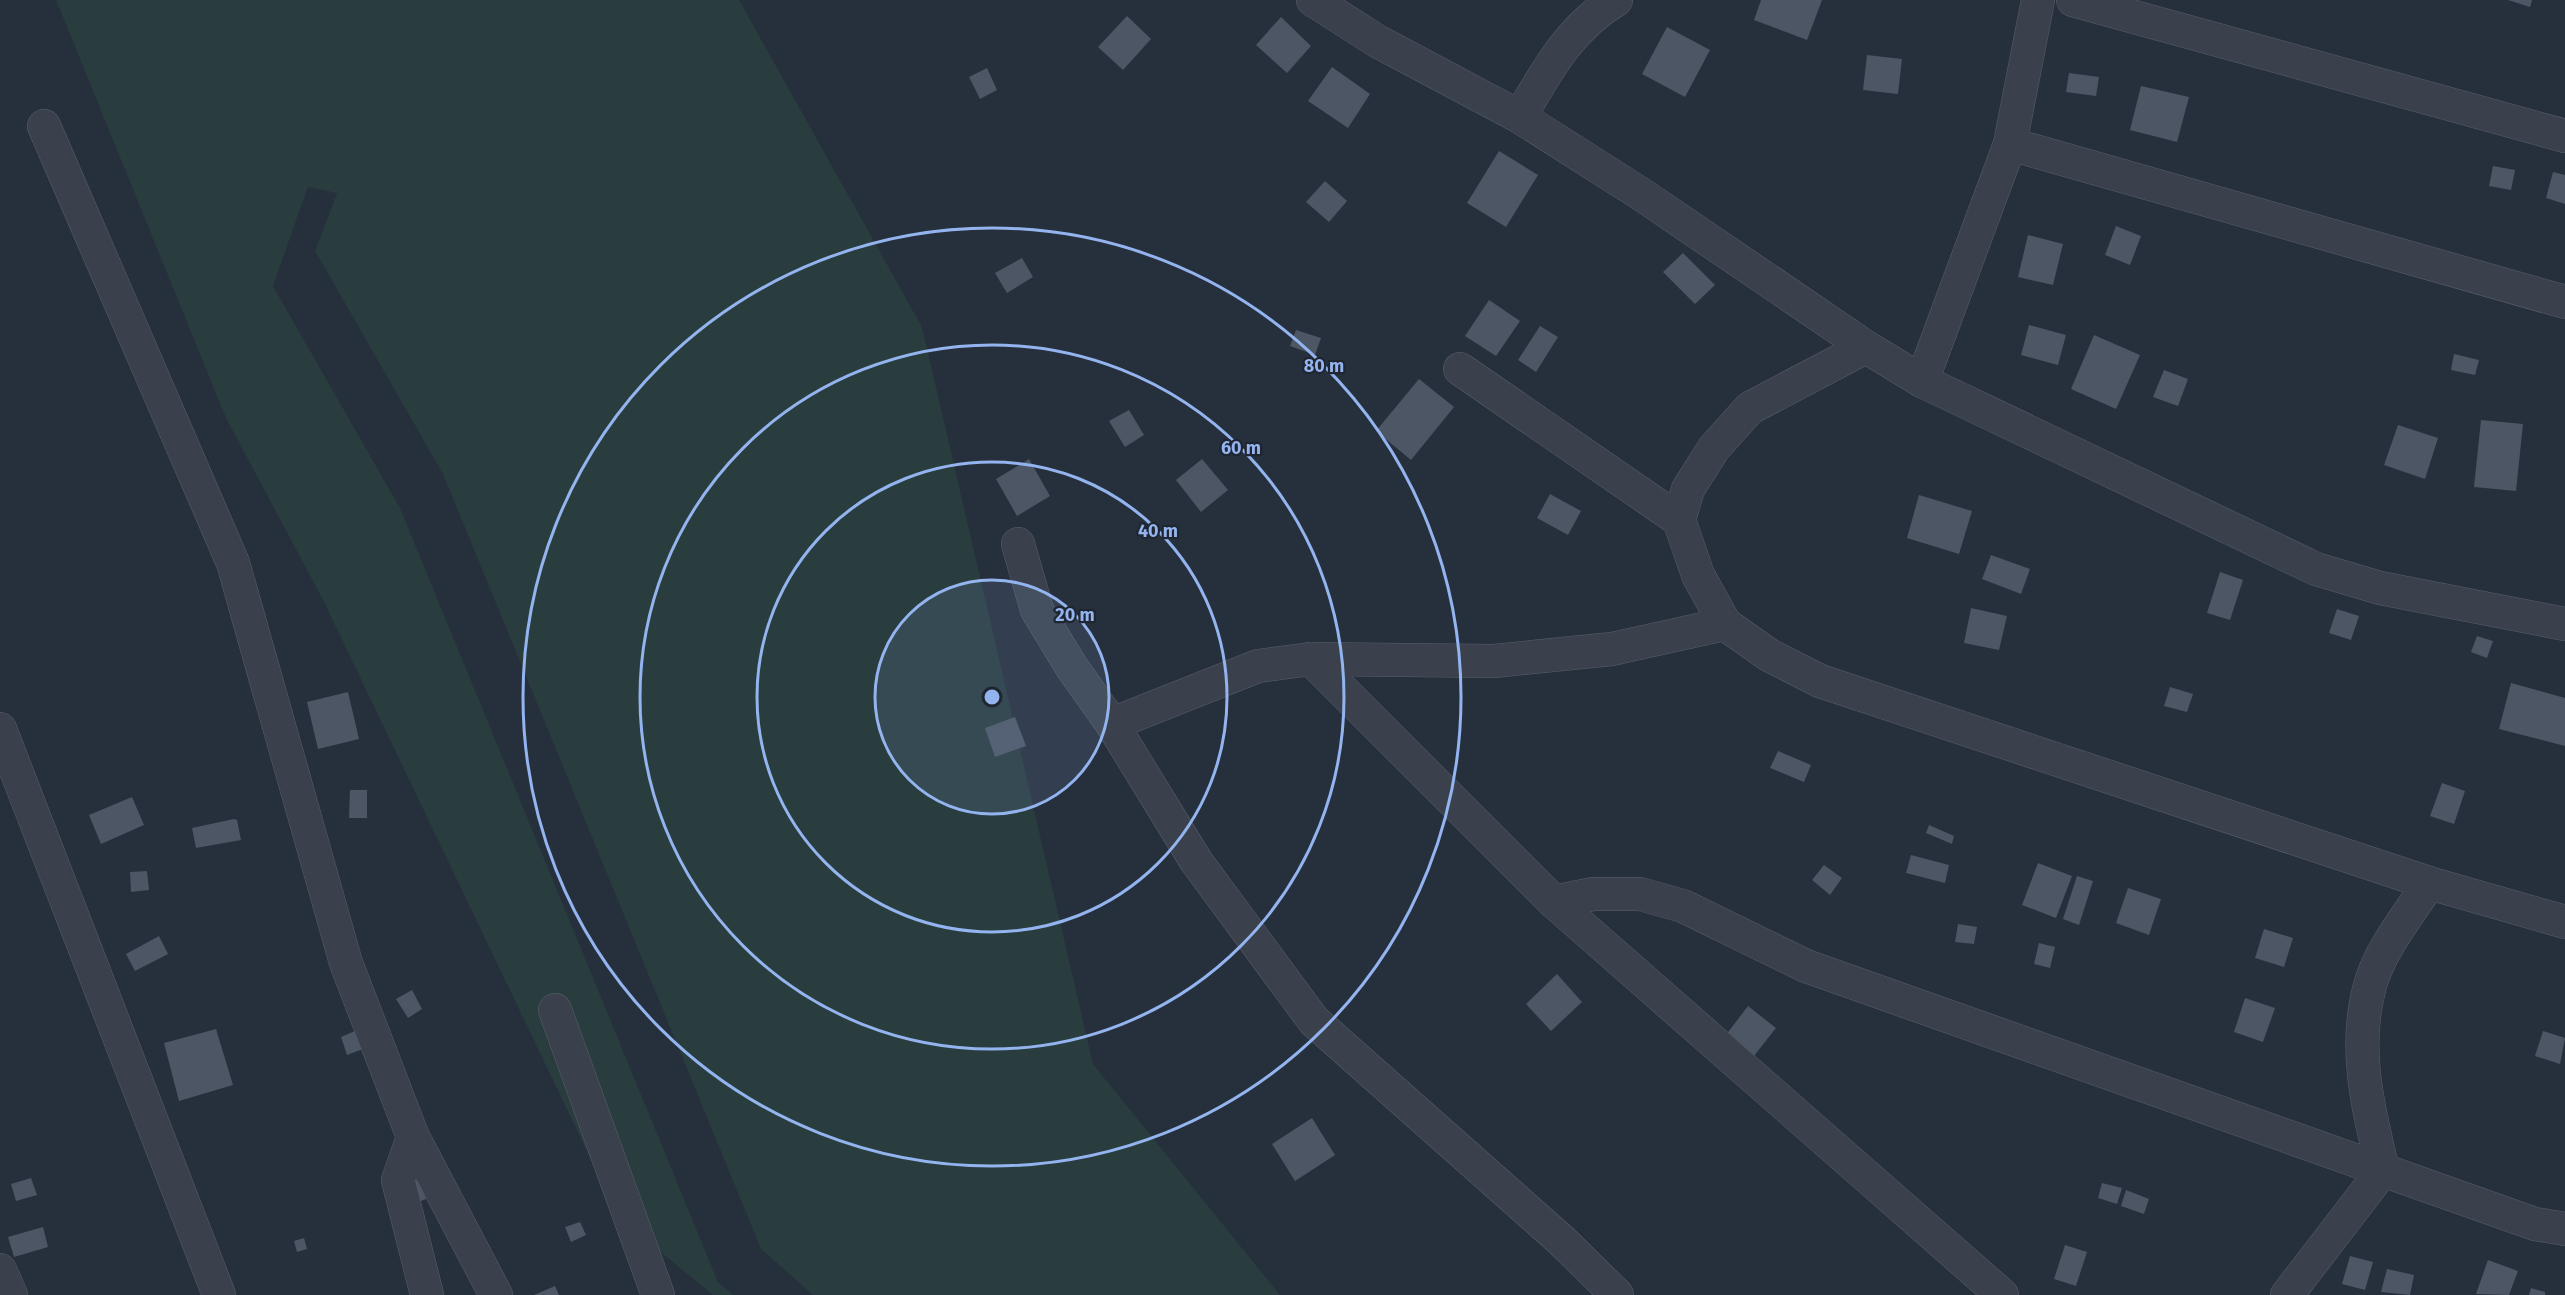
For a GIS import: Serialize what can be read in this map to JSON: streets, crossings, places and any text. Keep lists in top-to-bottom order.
{
  "rings": [
    "80 m",
    "60 m",
    "40 m",
    "20 m"
  ]
}
